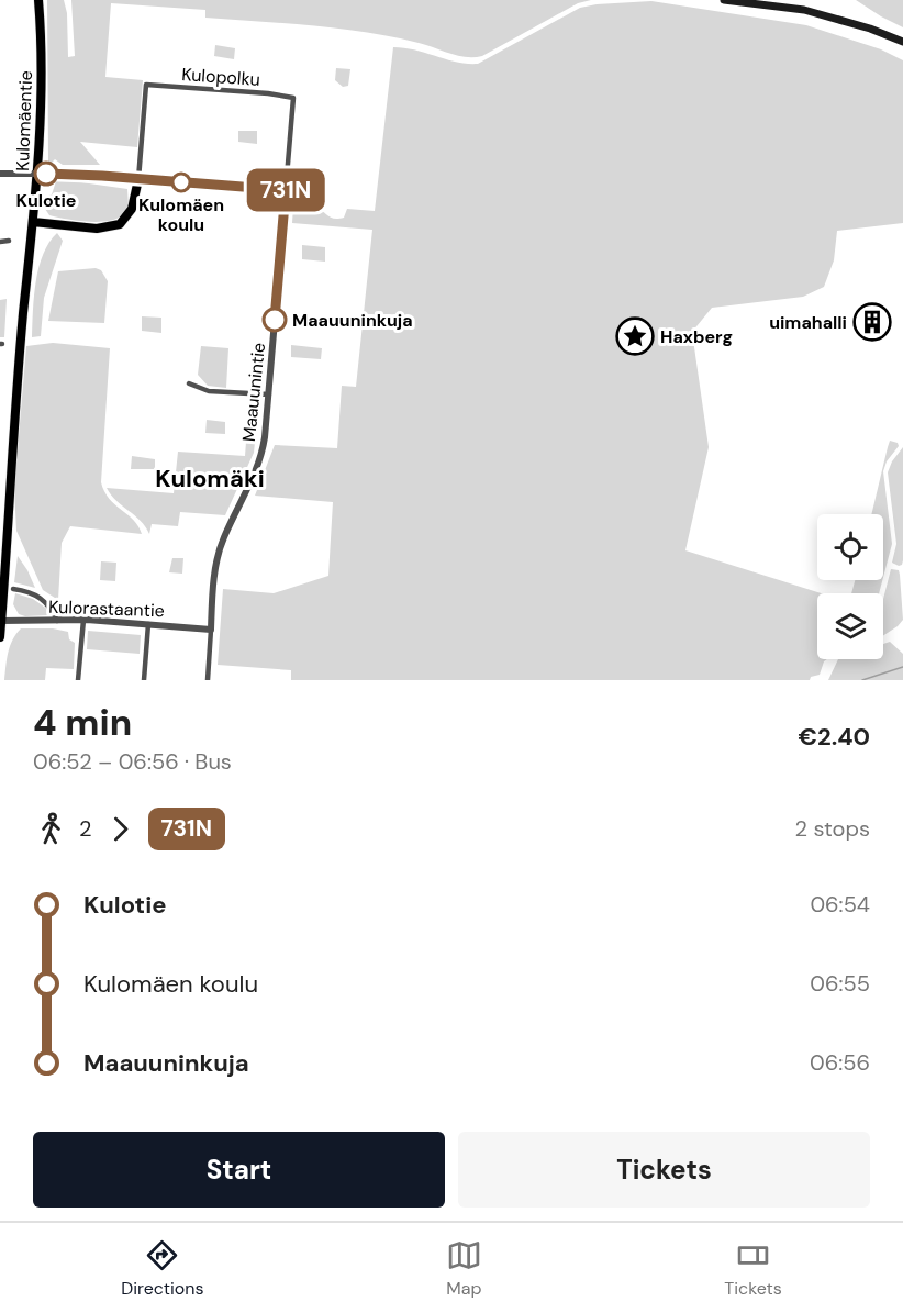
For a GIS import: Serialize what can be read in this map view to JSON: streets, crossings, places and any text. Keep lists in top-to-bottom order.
{
  "streets": {
    "main road": ["Kulomäentie"],
    "street": ["Kulopolku", "Maauunintie", "Kulorastaantie"]
  },
  "crossings": [
    ["Kulopolku", "Maauunintie"],
    ["Kulomäentie", "Kulorastaantie"],
    ["Maauunintie", "Kulorastaantie"]
  ],
  "districts": ["Kulomäki"],
  "places": {
    "other": ["Kulotie", "Kulomäen koulu", "Maauuninkuja"],
    "building": ["uimahalli"],
    "place": ["Haxberg"]
  },
  "lines": ["bus line 731N"],
  "page": {
    "on_map": "731N",
    "heading": ["4 min", "06:52 – 06:56 · Bus", "€2.40"],
    "legs": ["2", "731N", "2 stops"],
    "list": [
      {
        "name": "Kulotie",
        "value": "06:54"
      },
      {
        "name": "Kulomäen koulu",
        "value": "06:55"
      },
      {
        "name": "Maauuninkuja",
        "value": "06:56"
      }
    ],
    "buttons": ["Start", "Tickets"],
    "tabs": ["Directions", "Map", "Tickets"]
  }
}
